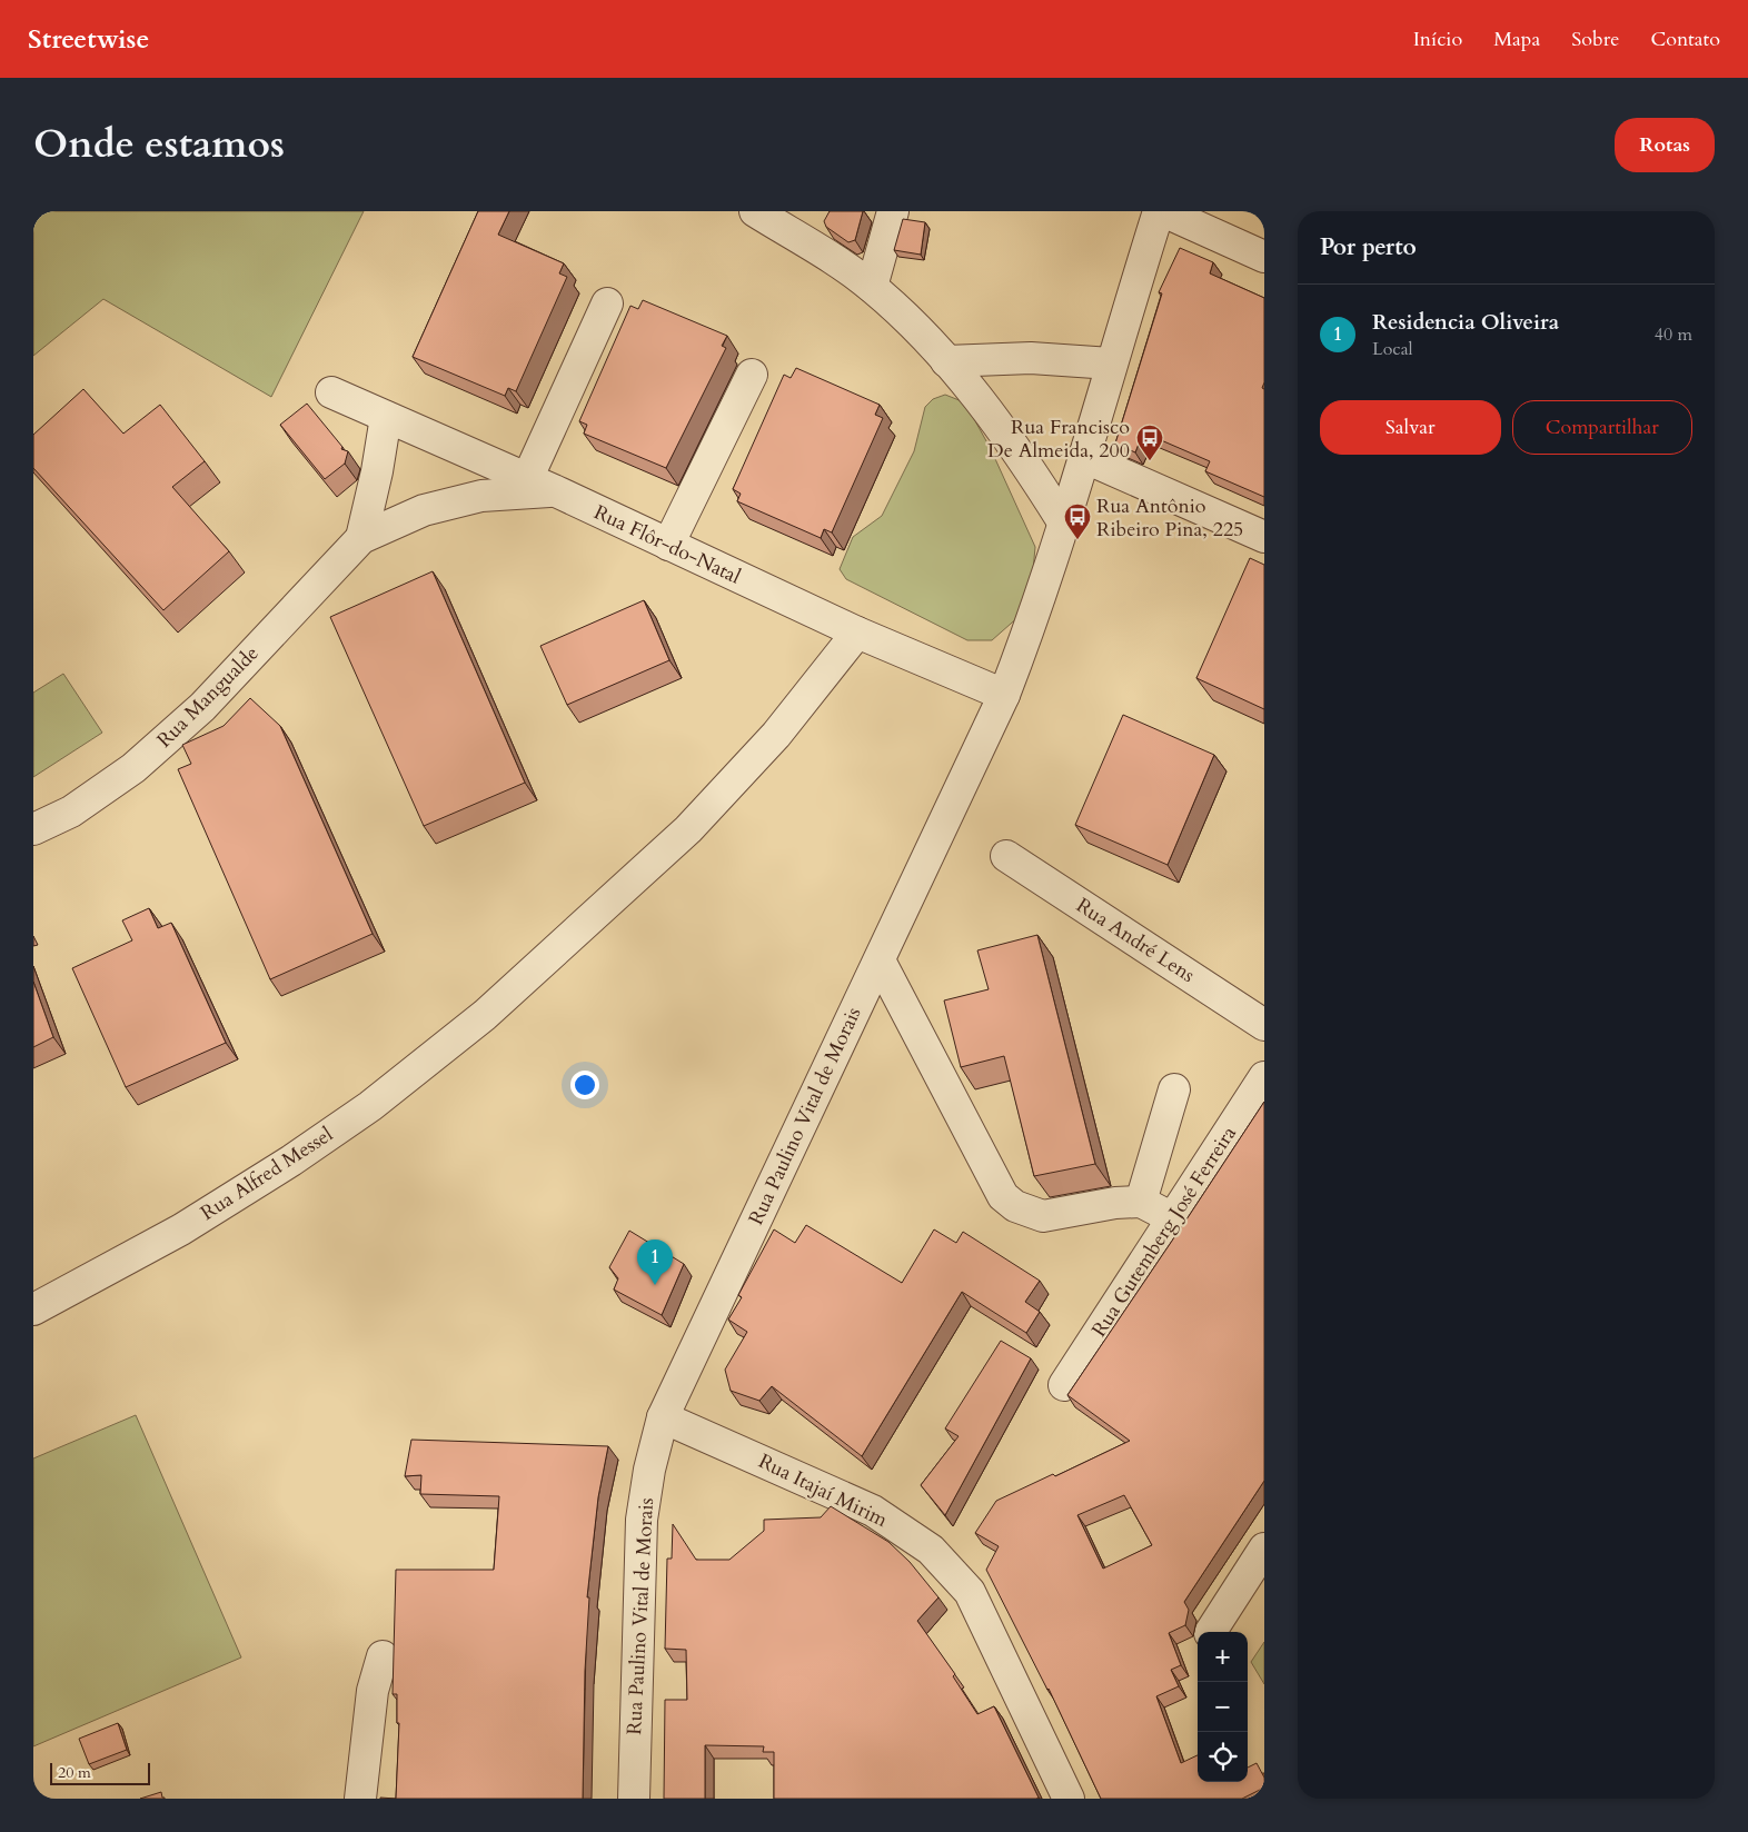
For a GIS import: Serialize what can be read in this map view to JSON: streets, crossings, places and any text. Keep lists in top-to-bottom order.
{
  "streets": {
    "street": [
      "Rua Flôr-do-Natal",
      "Rua Mangualde",
      "Rua André Lens",
      "Rua Paulino Vital de Morais",
      "Rua Alfred Messel",
      "Rua Gutemberg José Ferreira",
      "Rua Itajaí Mirim"
    ]
  },
  "crossings": [
    ["Rua Flôr-do-Natal", "Rua Mangualde"],
    ["Rua Flôr-do-Natal", "Rua Paulino Vital de Morais"],
    ["Rua Flôr-do-Natal", "Rua Alfred Messel"],
    ["Rua Paulino Vital de Morais", "Rua Itajaí Mirim"]
  ],
  "places": {
    "bus stop": ["Rua Francisco De Almeida, 200", "Rua Antônio Ribeiro Pina, 225"]
  },
  "scale_bar": "20 m",
  "page": {
    "header": "Streetwise",
    "nav": [
      "Início",
      "Mapa",
      "Sobre",
      "Contato"
    ],
    "title": "Onde estamos",
    "buttons": [
      "Rotas",
      ["Salvar", "Compartilhar"]
    ],
    "heading": "Por perto",
    "list": [
      {
        "mark": "1",
        "name": "Residencia Oliveira",
        "note": "Local",
        "value": "40 m"
      }
    ],
    "pins": "1",
    "map_buttons": ["+", "−"],
    "scale": "20 m"
  }
}
